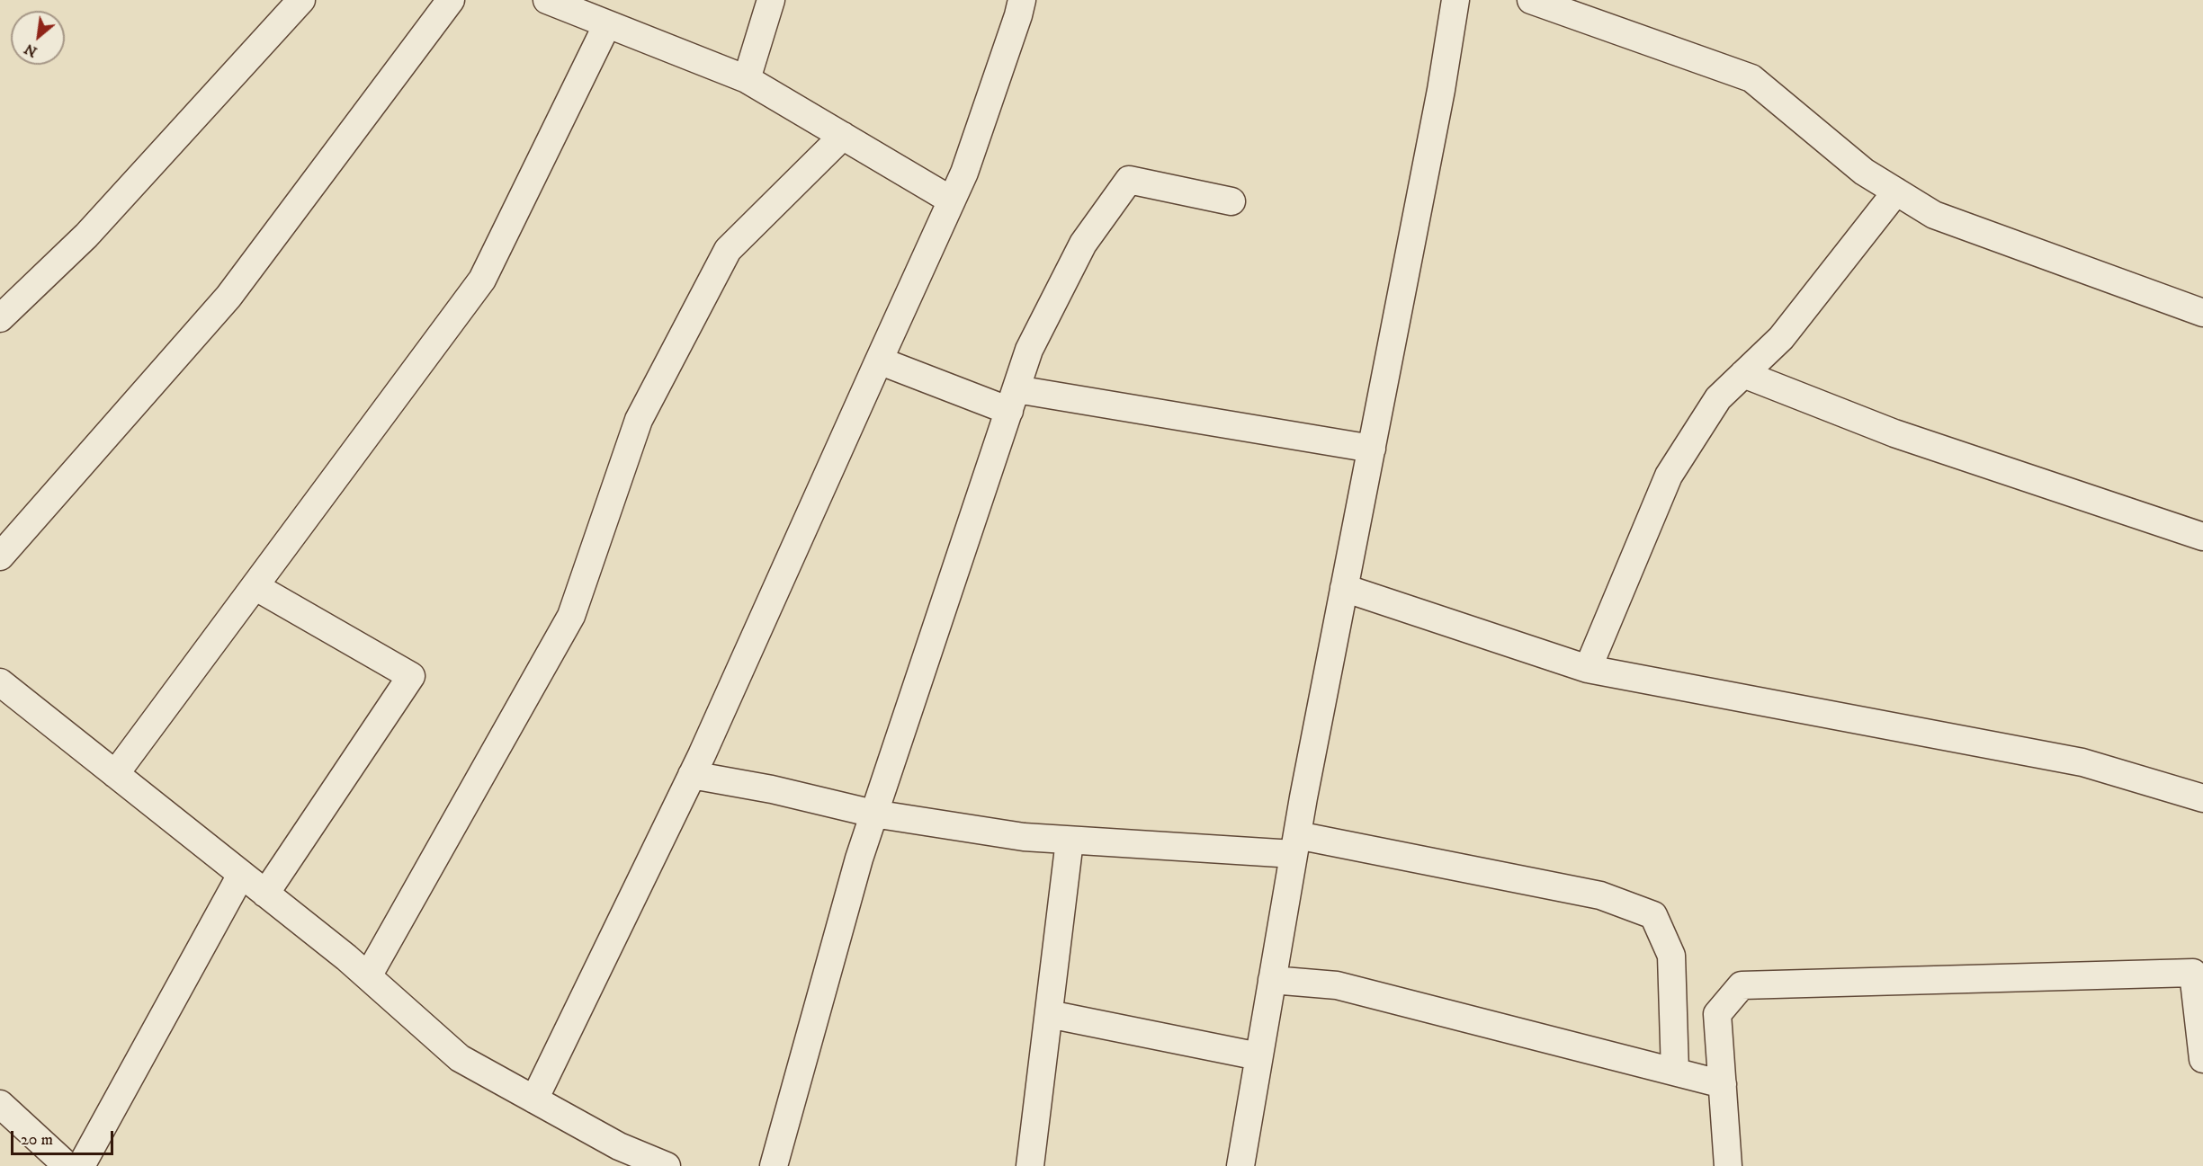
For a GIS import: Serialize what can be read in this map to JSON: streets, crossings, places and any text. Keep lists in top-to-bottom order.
{
  "scale_bar": "20 m",
  "north": "bottom left"
}
